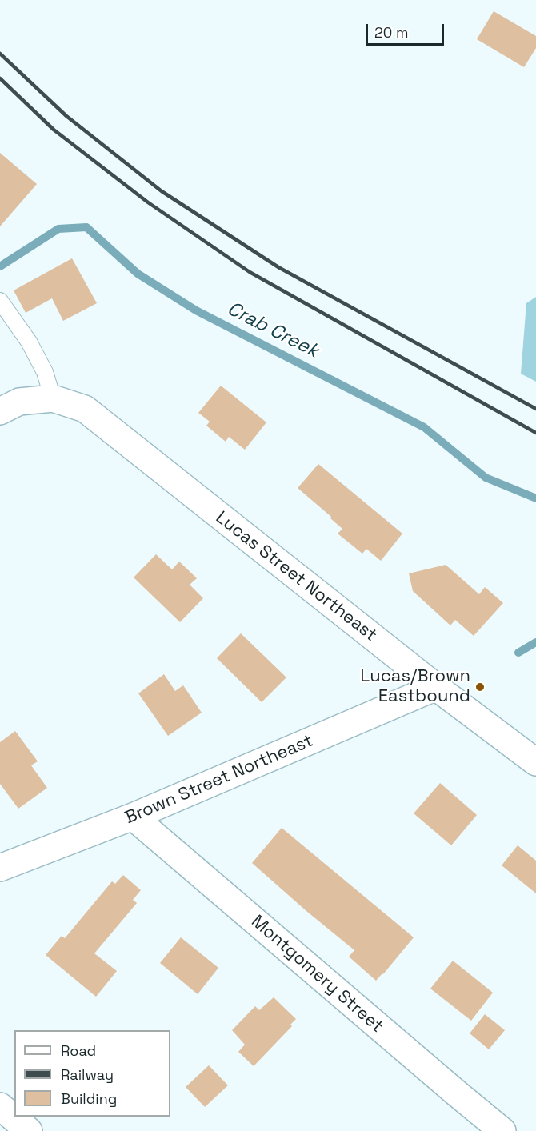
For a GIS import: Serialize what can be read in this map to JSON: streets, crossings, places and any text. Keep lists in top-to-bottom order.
{
  "streets": {
    "street": ["Lucas Street Northeast", "Brown Street Northeast", "Montgomery Street"]
  },
  "crossings": [
    ["Lucas Street Northeast", "Brown Street Northeast"],
    ["Brown Street Northeast", "Montgomery Street"]
  ],
  "water": ["Crab Creek"],
  "places": ["Lucas/Brown Eastbound"],
  "legend": ["Road", "Railway", "Building"],
  "scale_bar": "20 m"
}
